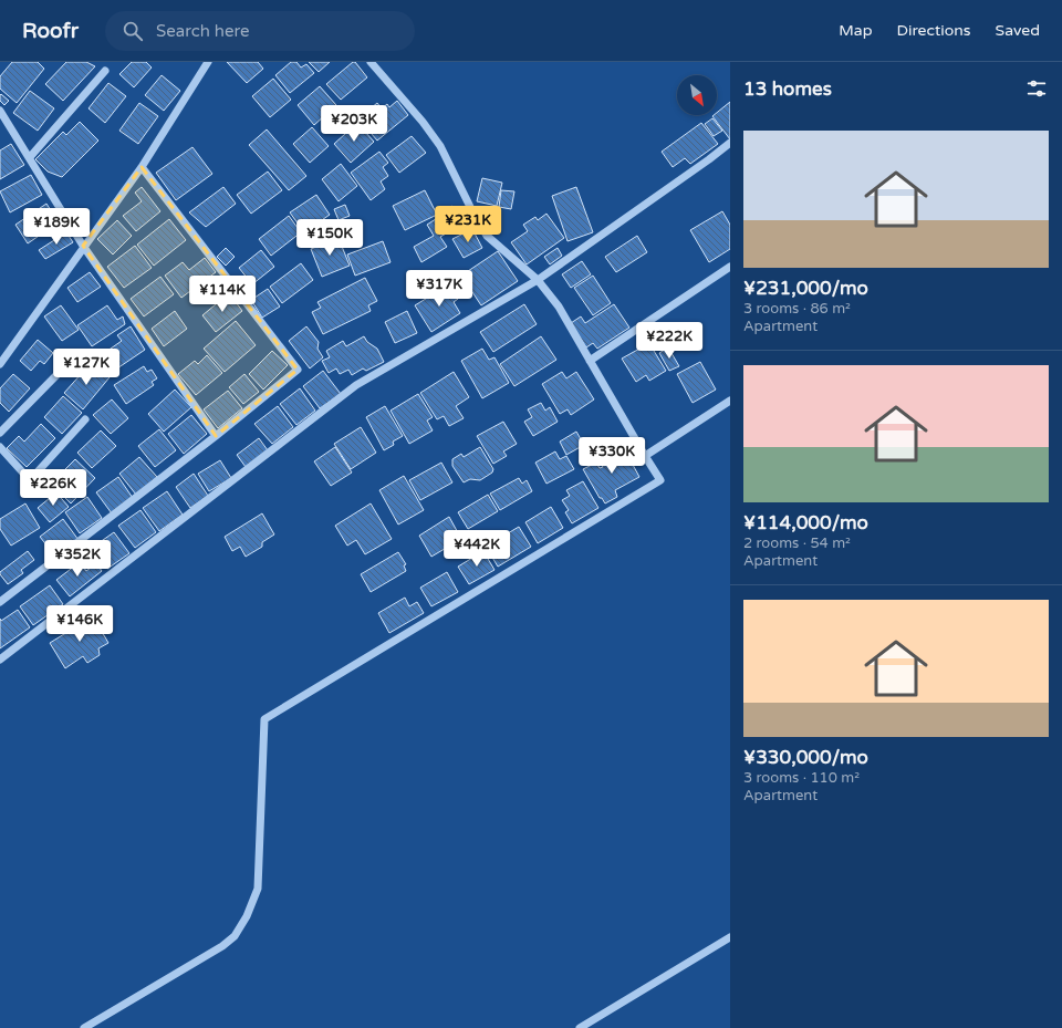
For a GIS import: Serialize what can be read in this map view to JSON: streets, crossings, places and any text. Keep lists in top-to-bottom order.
{
  "north": "bottom right",
  "page": {
    "header": "Roofr",
    "search": "Search here",
    "nav": ["Map", "Directions", "Saved"],
    "heading": "13 homes",
    "price": [
      "¥203K",
      "¥231K",
      "¥189K",
      "¥150K",
      "¥317K",
      "¥114K",
      "¥222K",
      "¥127K",
      "¥330K",
      "¥226K",
      "¥442K",
      "¥352K",
      "¥146K"
    ],
    "list": [
      {
        "name": "¥231,000/mo",
        "note": "3 rooms · 86 m² · Apartment"
      },
      {
        "name": "¥114,000/mo",
        "note": "2 rooms · 54 m² · Apartment"
      },
      {
        "name": "¥330,000/mo",
        "note": "3 rooms · 110 m² · Apartment"
      }
    ]
  }
}
